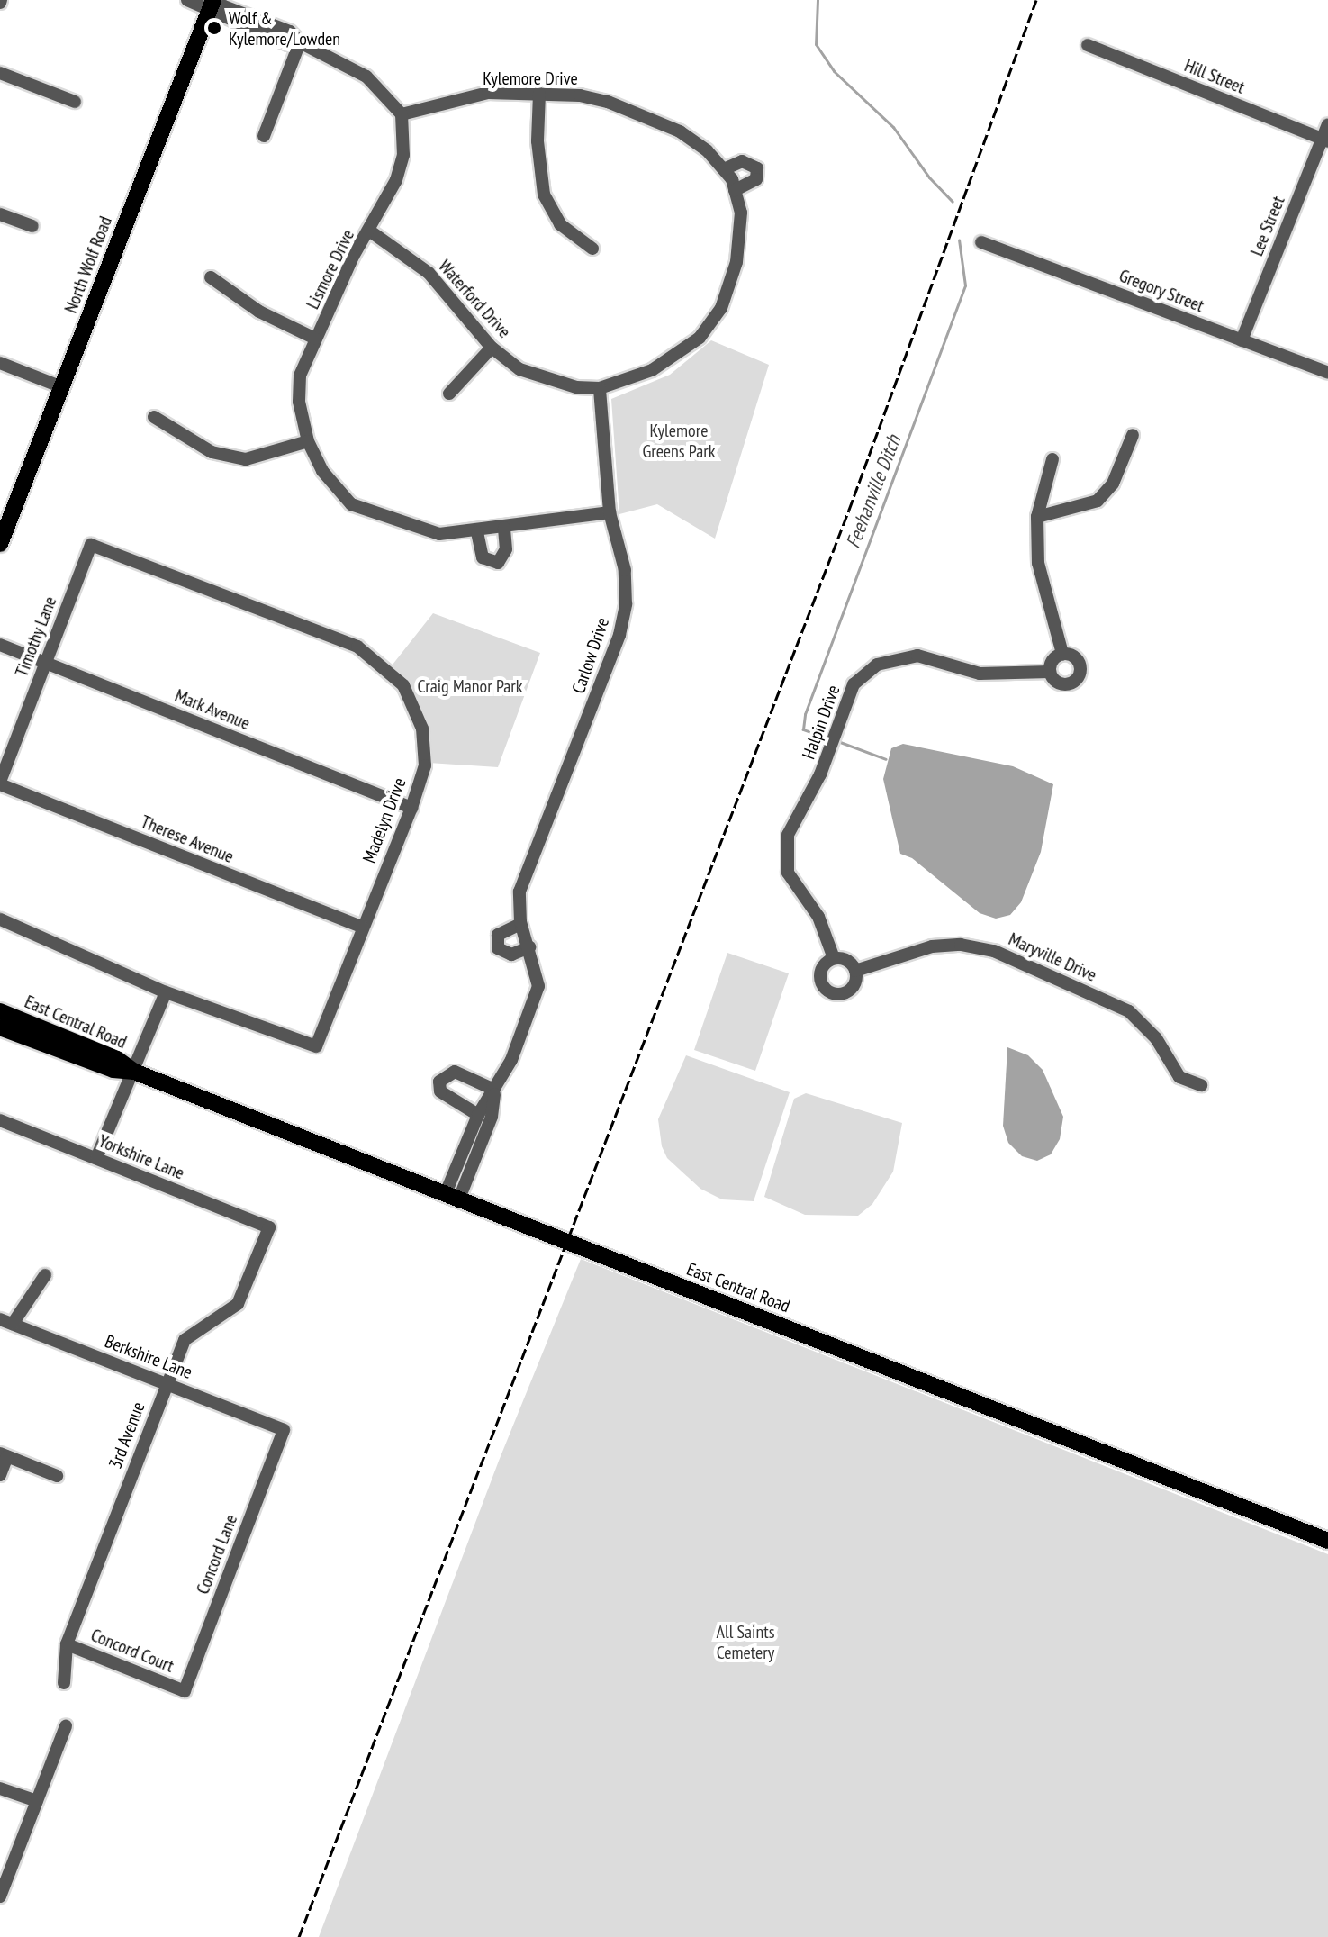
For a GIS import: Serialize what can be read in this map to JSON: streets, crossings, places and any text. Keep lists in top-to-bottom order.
{
  "streets": {
    "main road": ["North Wolf Road", "East Central Road"],
    "street": [
      "Hill Street",
      "Kylemore Drive",
      "Lee Street",
      "Lismore Drive",
      "Gregory Street",
      "Waterford Drive",
      "Timothy Lane",
      "Carlow Drive",
      "Mark Avenue",
      "Halpin Drive",
      "Madelyn Drive",
      "Therese Avenue",
      "Maryville Drive",
      "Yorkshire Lane",
      "Berkshire Lane",
      "3rd Avenue",
      "Concord Lane",
      "Concord Court"
    ]
  },
  "crossings": [
    ["Hill Street", "Lee Street"],
    ["Kylemore Drive", "Lismore Drive"],
    ["Kylemore Drive", "Waterford Drive"],
    ["Kylemore Drive", "Carlow Drive"],
    ["Lee Street", "Gregory Street"],
    ["Lismore Drive", "Waterford Drive"],
    ["Lismore Drive", "Carlow Drive"],
    ["Waterford Drive", "Carlow Drive"],
    ["Timothy Lane", "Mark Avenue"],
    ["Timothy Lane", "Madelyn Drive"],
    ["Timothy Lane", "Therese Avenue"],
    ["Carlow Drive", "East Central Road"],
    ["Mark Avenue", "Madelyn Drive"],
    ["Halpin Drive", "Maryville Drive"],
    ["Madelyn Drive", "Therese Avenue"],
    ["Yorkshire Lane", "3rd Avenue"],
    ["Berkshire Lane", "3rd Avenue"],
    ["Berkshire Lane", "Concord Lane"],
    ["3rd Avenue", "Concord Court"],
    ["Concord Lane", "Concord Court"]
  ],
  "water": ["Feehanville Ditch"],
  "parks": ["Kylemore Greens Park", "Craig Manor Park", "All Saints Cemetery"],
  "places": ["Wolf & Kylemore/Lowden"]
}
